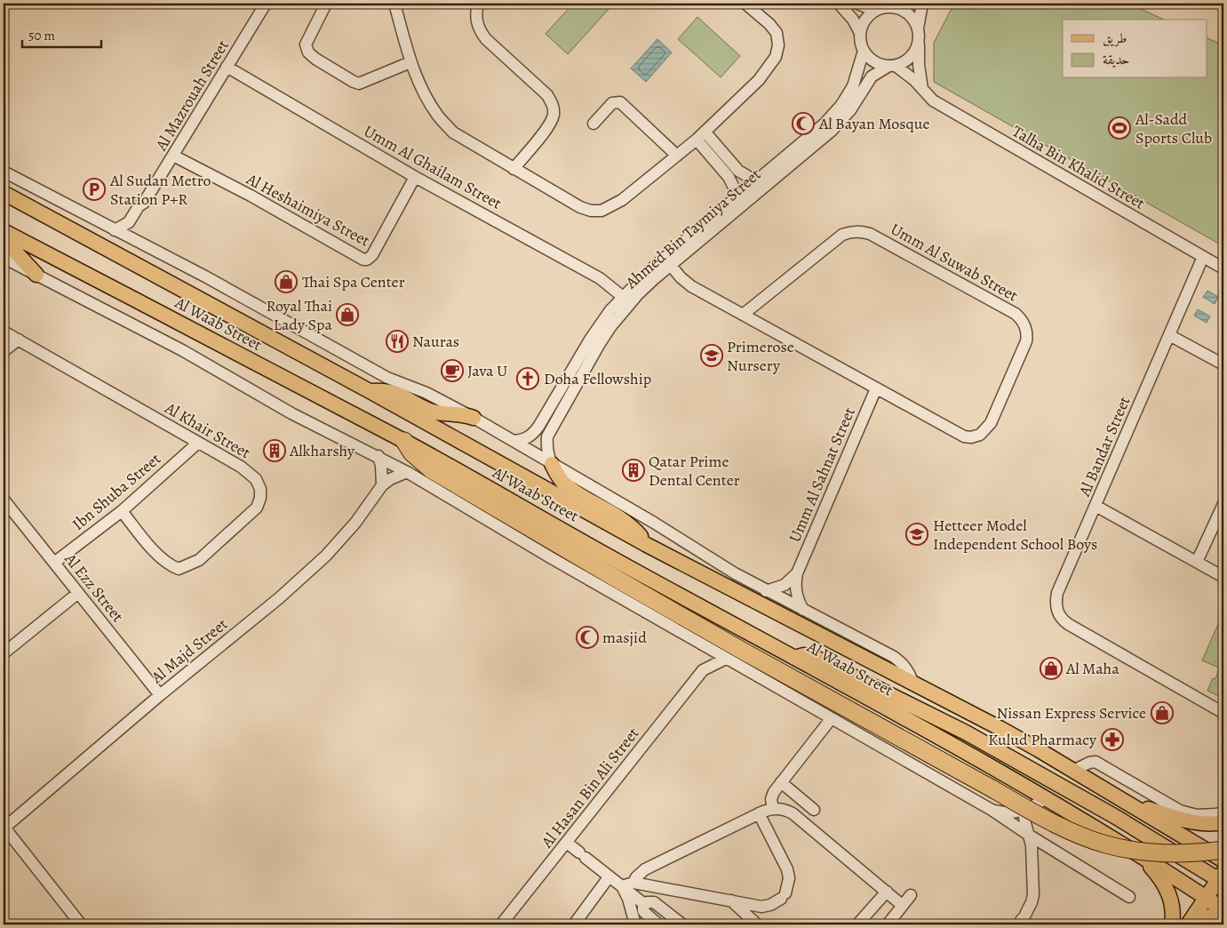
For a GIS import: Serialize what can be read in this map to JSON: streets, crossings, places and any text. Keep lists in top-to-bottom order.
{
  "streets": {
    "main road": ["Al Waab Street"],
    "street": [
      "Al Mazrouah Street",
      "Umm Al Ghailam Street",
      "Talha Bin Khalid Street",
      "Al Heshaimiya Street",
      "Ahmed Bin Taymiya Street",
      "Umm Al Suwab Street",
      "Al Khair Street",
      "Al Bandar Street",
      "Umm Al Sahnat Street",
      "Ibn Shuba Street",
      "Al Ezz Street",
      "Al Majd Street",
      "Al Hasan Bin Ali Street"
    ]
  },
  "crossings": [
    ["Al Mazrouah Street", "Umm Al Ghailam Street"],
    ["Al Mazrouah Street", "Al Heshaimiya Street"],
    ["Umm Al Ghailam Street", "Al Heshaimiya Street"],
    ["Umm Al Ghailam Street", "Ahmed Bin Taymiya Street"],
    ["Talha Bin Khalid Street", "Ahmed Bin Taymiya Street"],
    ["Talha Bin Khalid Street", "Al Bandar Street"],
    ["Ahmed Bin Taymiya Street", "Umm Al Suwab Street"],
    ["Ahmed Bin Taymiya Street", "Al Waab Street"],
    ["Umm Al Suwab Street", "Umm Al Sahnat Street"],
    ["Al Waab Street", "Umm Al Sahnat Street"],
    ["Al Khair Street", "Ibn Shuba Street"],
    ["Ibn Shuba Street", "Al Ezz Street"],
    ["Al Ezz Street", "Al Majd Street"]
  ],
  "places": {
    "mosque": ["Al Bayan Mosque", "masjid"],
    "sports": ["Al-Sadd Sports Club"],
    "parking": ["Al Sudan Metro Station P+R"],
    "shop": [
      "Thai Spa Center",
      "Royal Thai Lady Spa",
      "Al Maha",
      "Nissan Express Service"
    ],
    "restaurant": ["Nauras"],
    "school or university": ["Primerose Nursery", "Hetteer Model Independent School Boys"],
    "cafe": ["Java U"],
    "church": ["Doha Fellowship"],
    "building": ["Alkharshy", "Qatar Prime Dental Center"],
    "pharmacy": ["Kulud Pharmacy"]
  },
  "legend": ["طريق", "حديقة"],
  "scale_bar": "50 m"
}
